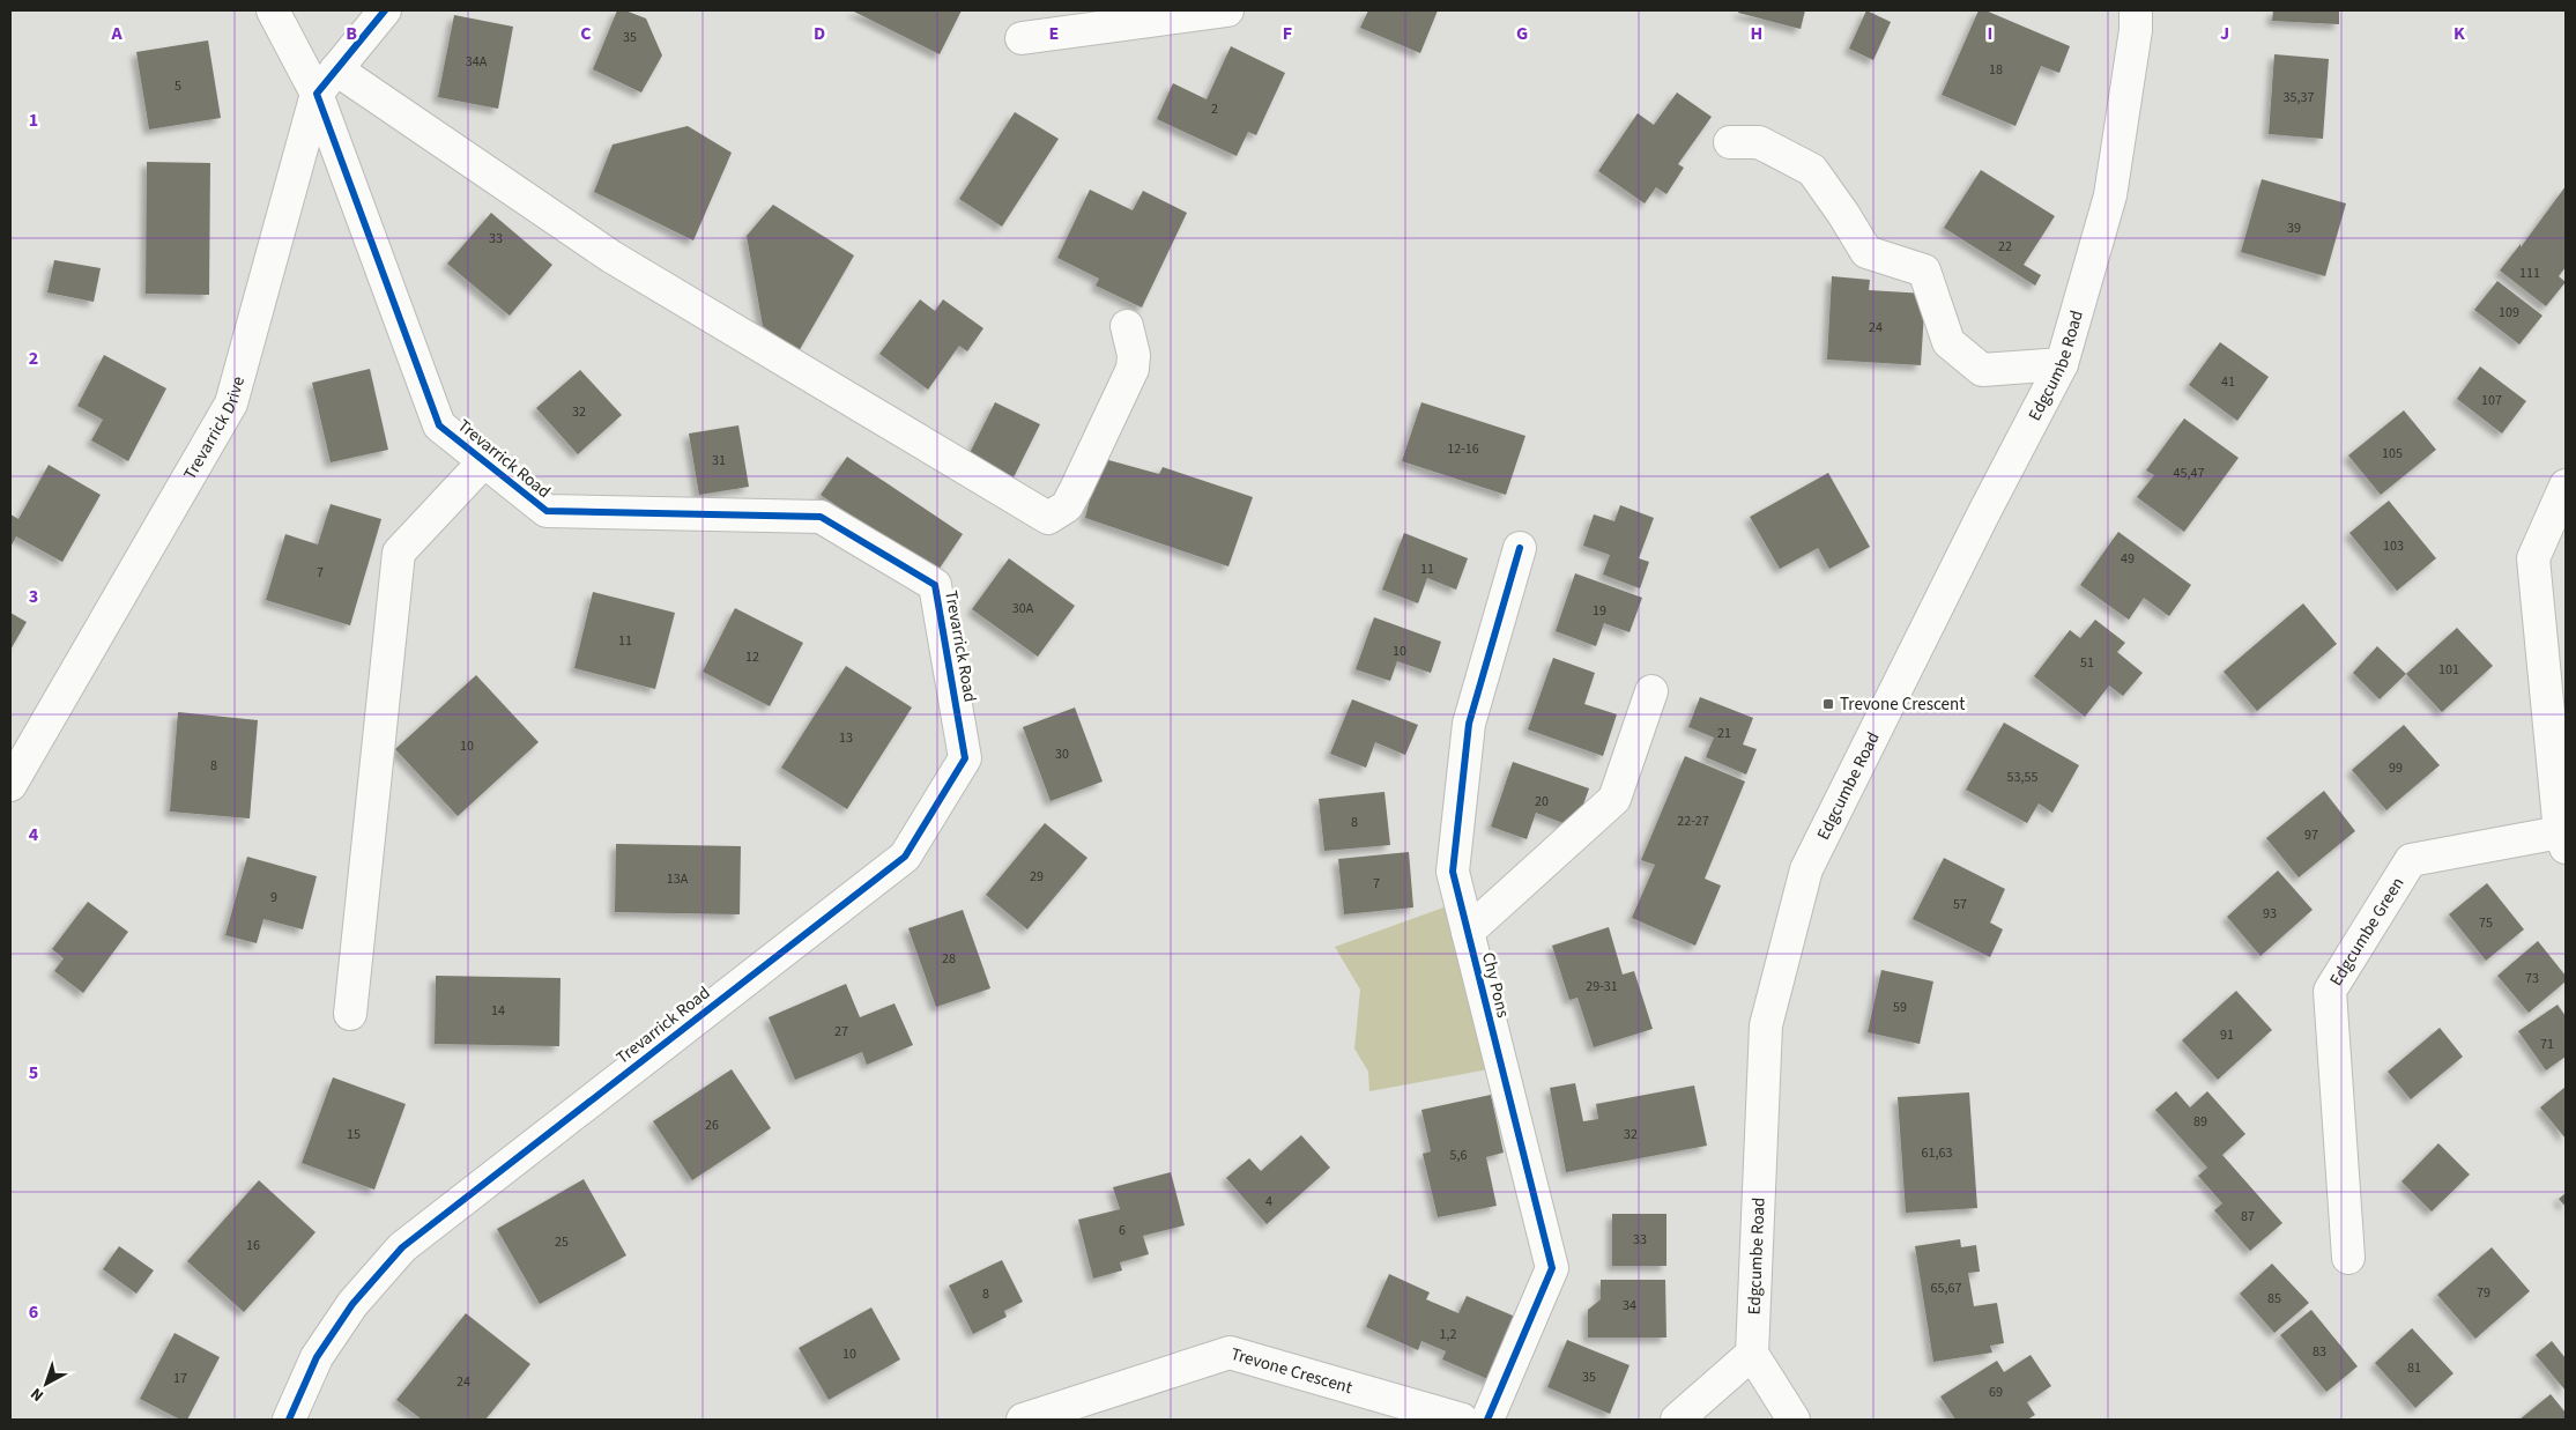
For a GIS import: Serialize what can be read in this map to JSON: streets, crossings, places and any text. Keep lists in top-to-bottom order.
{
  "streets": {
    "street": [
      "Edgcumbe Road",
      "Trevarrick Drive",
      "Trevarrick Road",
      "Edgcumbe Green",
      "Chy Pons",
      "Trevone Crescent"
    ]
  },
  "crossings": [
    ["Trevarrick Drive", "Trevarrick Road"]
  ],
  "places": {
    "transit": ["Trevone Crescent"]
  },
  "house_numbers": [
    "35",
    "34A",
    "18",
    "5",
    "35,37",
    "2",
    "39",
    "33",
    "22",
    "111",
    "109",
    "24",
    "41",
    "107",
    "32",
    "12-16",
    "105",
    "31",
    "45,47",
    "103",
    "49",
    "11",
    "7",
    "30A",
    "19",
    "11",
    "10",
    "12",
    "51",
    "101",
    "21",
    "13",
    "10",
    "30",
    "8",
    "99",
    "53,55",
    "20",
    "22-27",
    "8",
    "97",
    "29",
    "13A",
    "7",
    "9",
    "57",
    "93",
    "75",
    "28",
    "73",
    "29-31",
    "59",
    "14",
    "27",
    "91",
    "71",
    "89",
    "26",
    "15",
    "32",
    "61,63",
    "5,6",
    "4",
    "87",
    "6",
    "33",
    "25",
    "16",
    "65,67",
    "79",
    "8",
    "85",
    "34",
    "1,2",
    "83",
    "10",
    "81",
    "35",
    "17",
    "24",
    "69"
  ],
  "north": "bottom left",
  "grid": {
    "columns": [
      "A",
      "B",
      "C",
      "D",
      "E",
      "F",
      "G",
      "H",
      "I",
      "J",
      "K"
    ],
    "rows": [
      "1",
      "2",
      "3",
      "4",
      "5",
      "6"
    ]
  }
}
